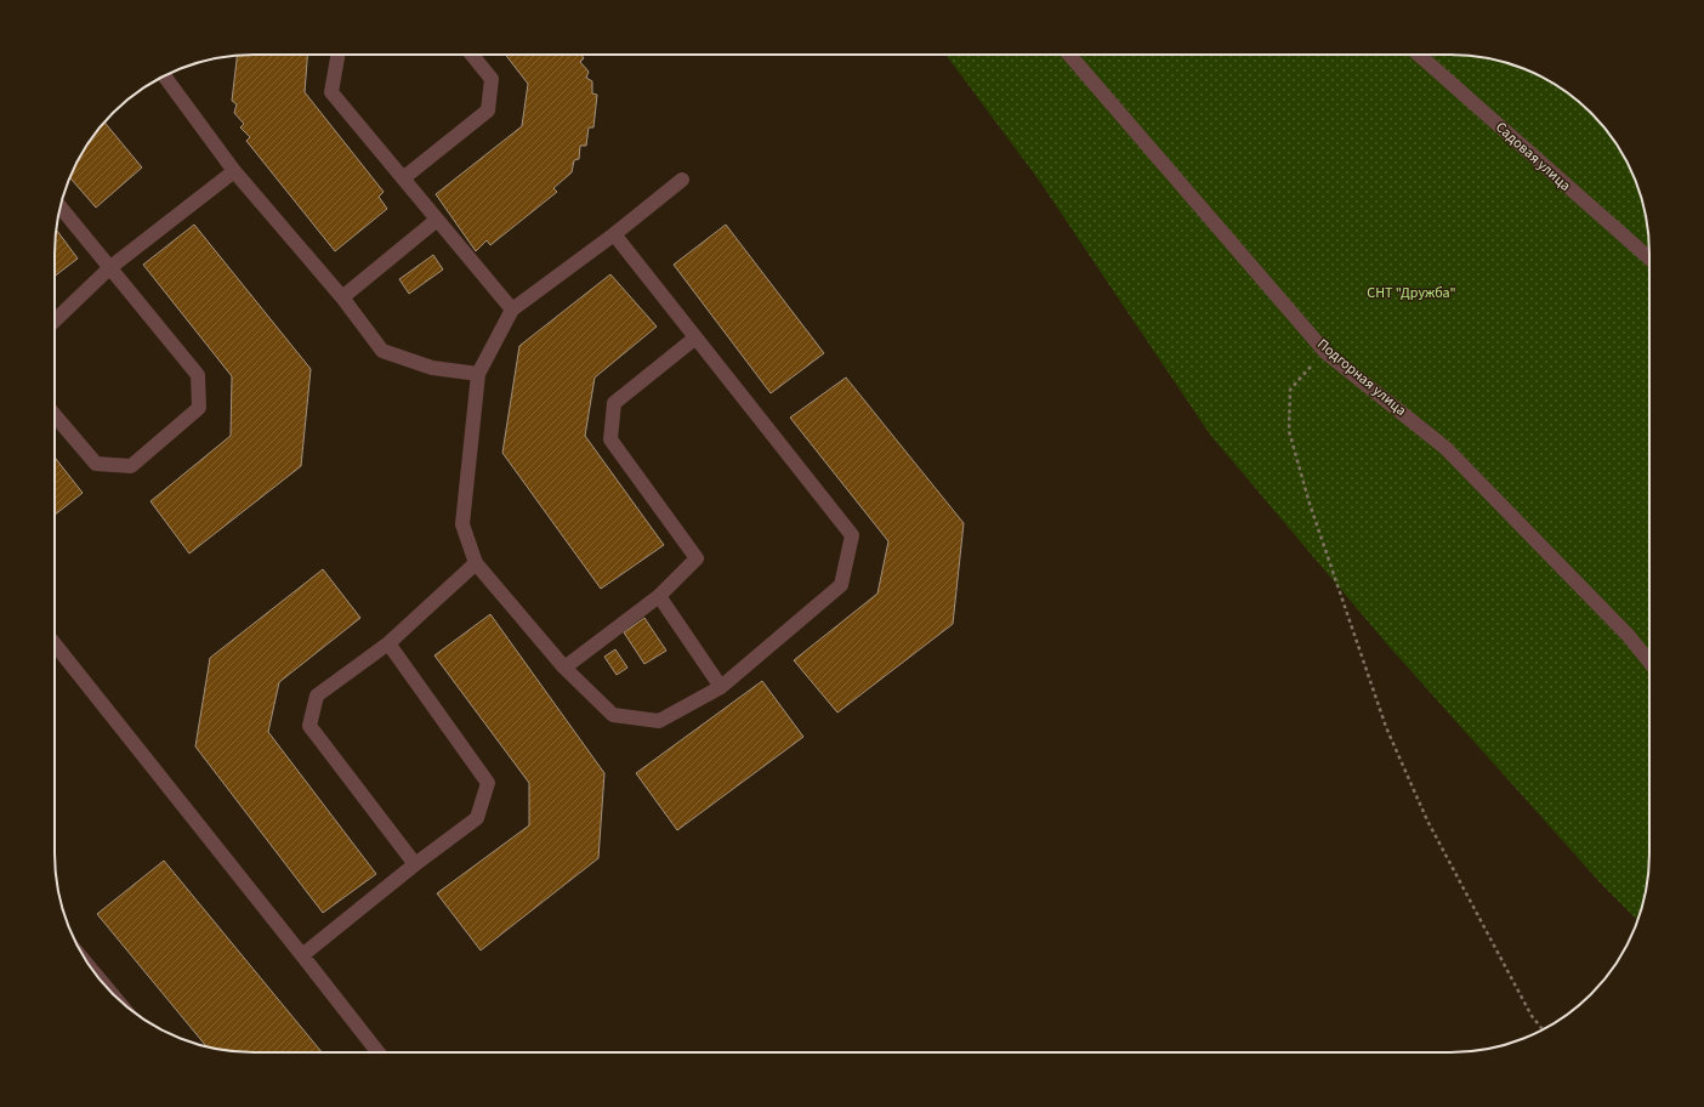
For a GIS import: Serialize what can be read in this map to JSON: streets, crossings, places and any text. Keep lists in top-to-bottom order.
{
  "streets": {
    "lane": ["Садовая улица", "Подгорная улица"]
  },
  "parks": ["СНТ \"Дружба\""]
}
